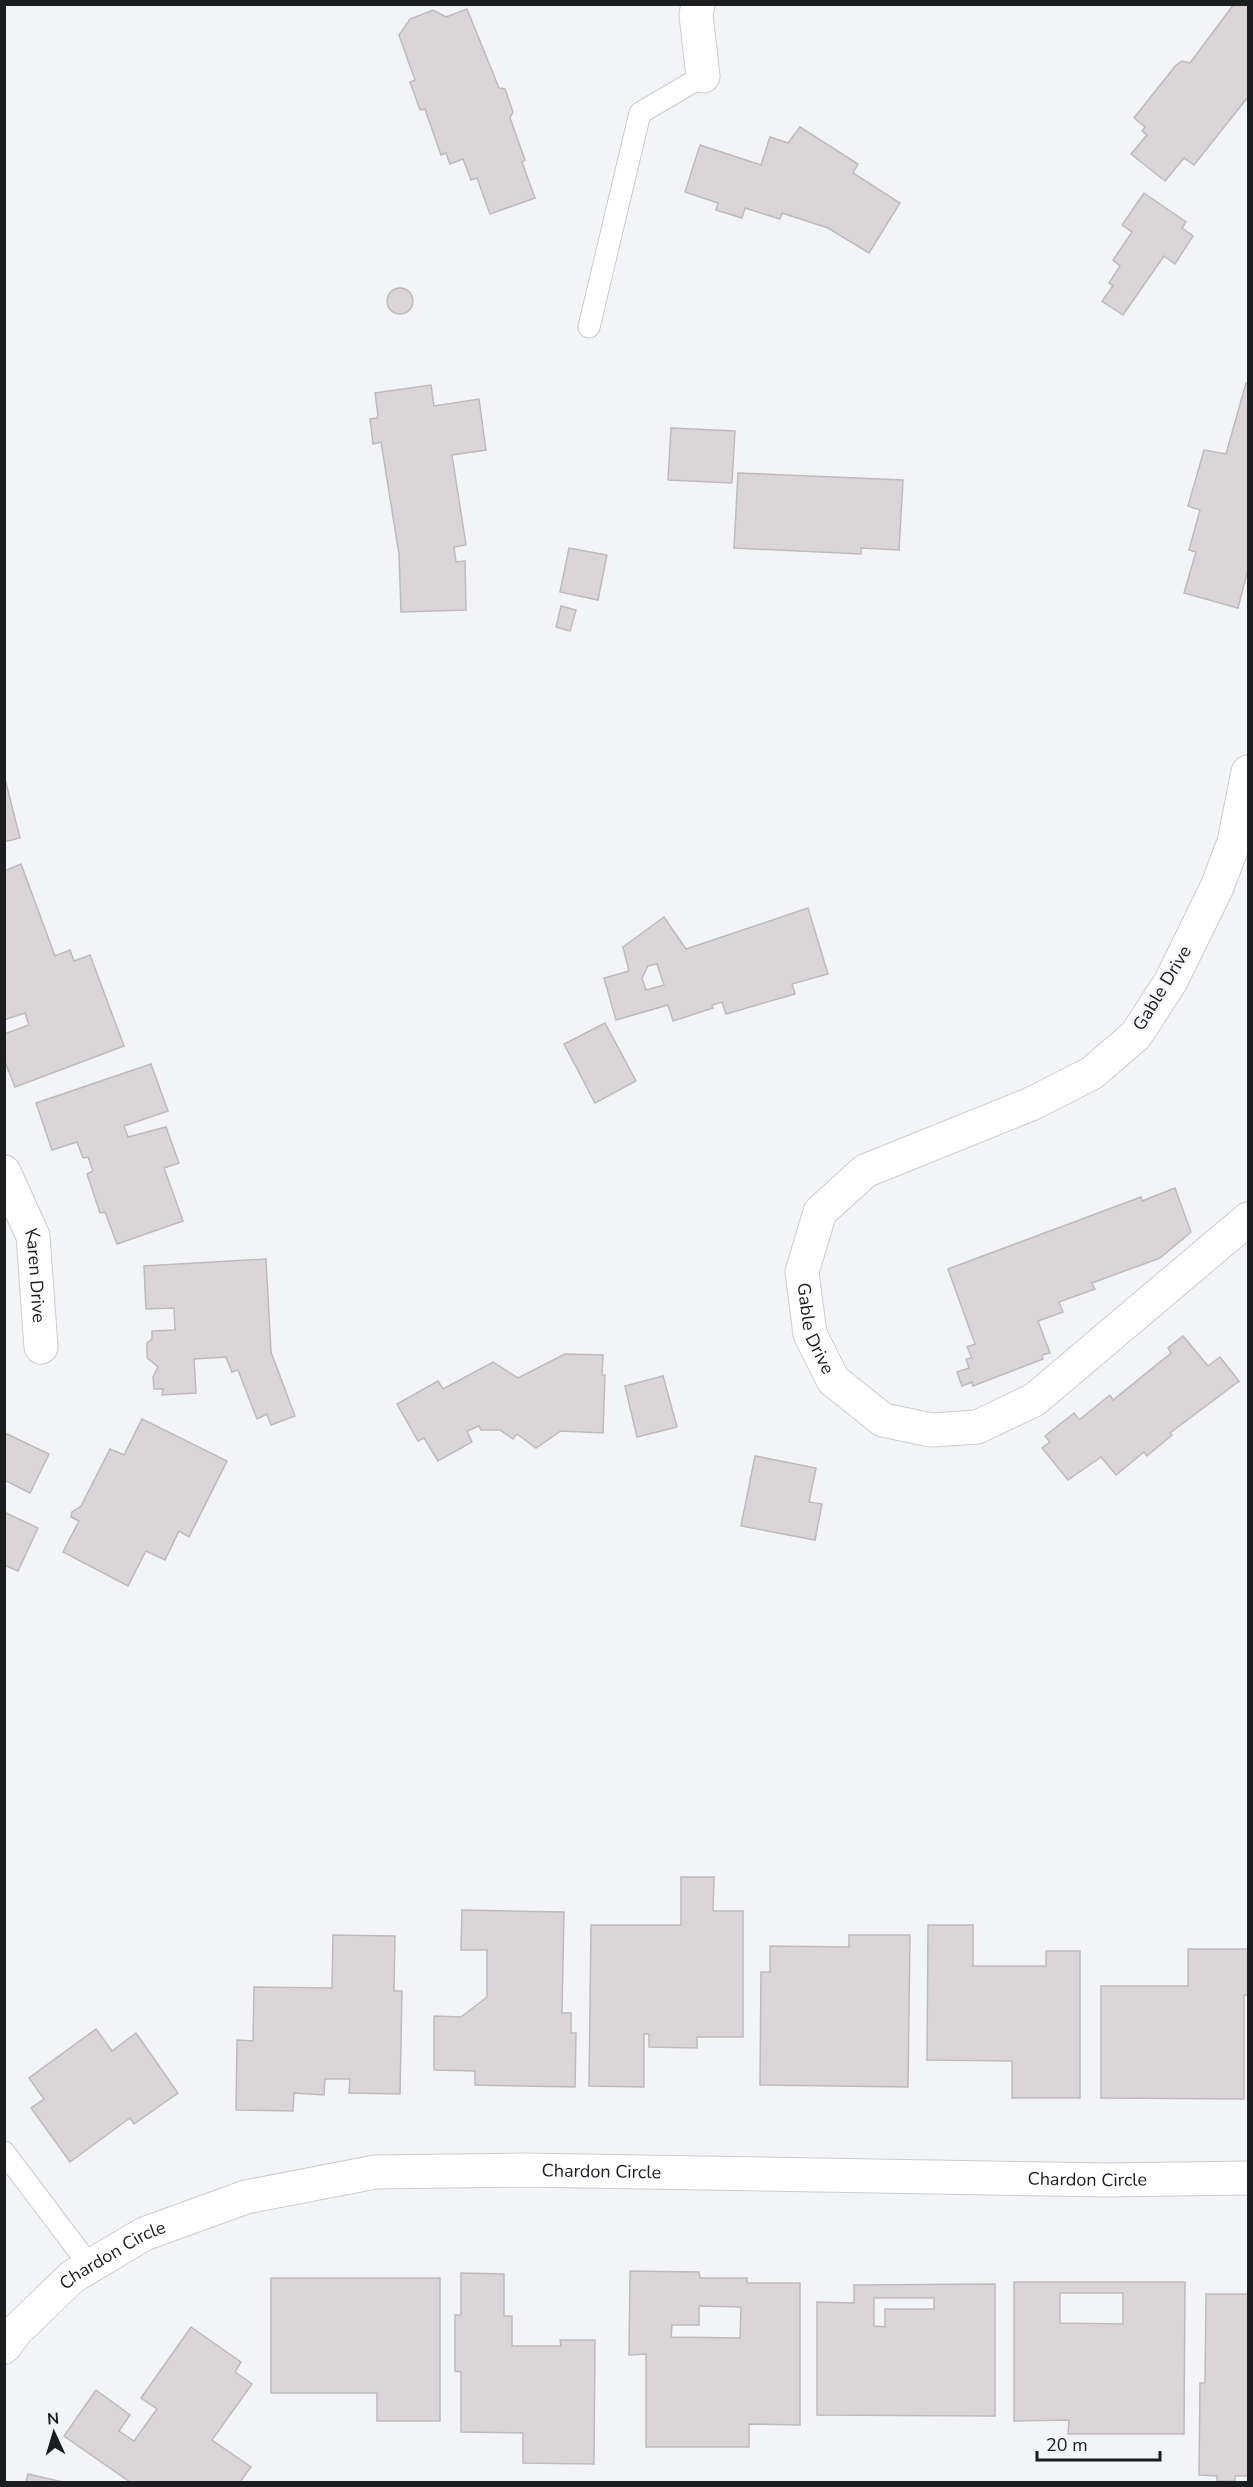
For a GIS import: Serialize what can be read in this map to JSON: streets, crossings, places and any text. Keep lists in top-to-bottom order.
{
  "streets": {
    "street": ["Gable Drive", "Karen Drive", "Chardon Circle"]
  },
  "scale_bar": "20 m",
  "north": "top"
}
